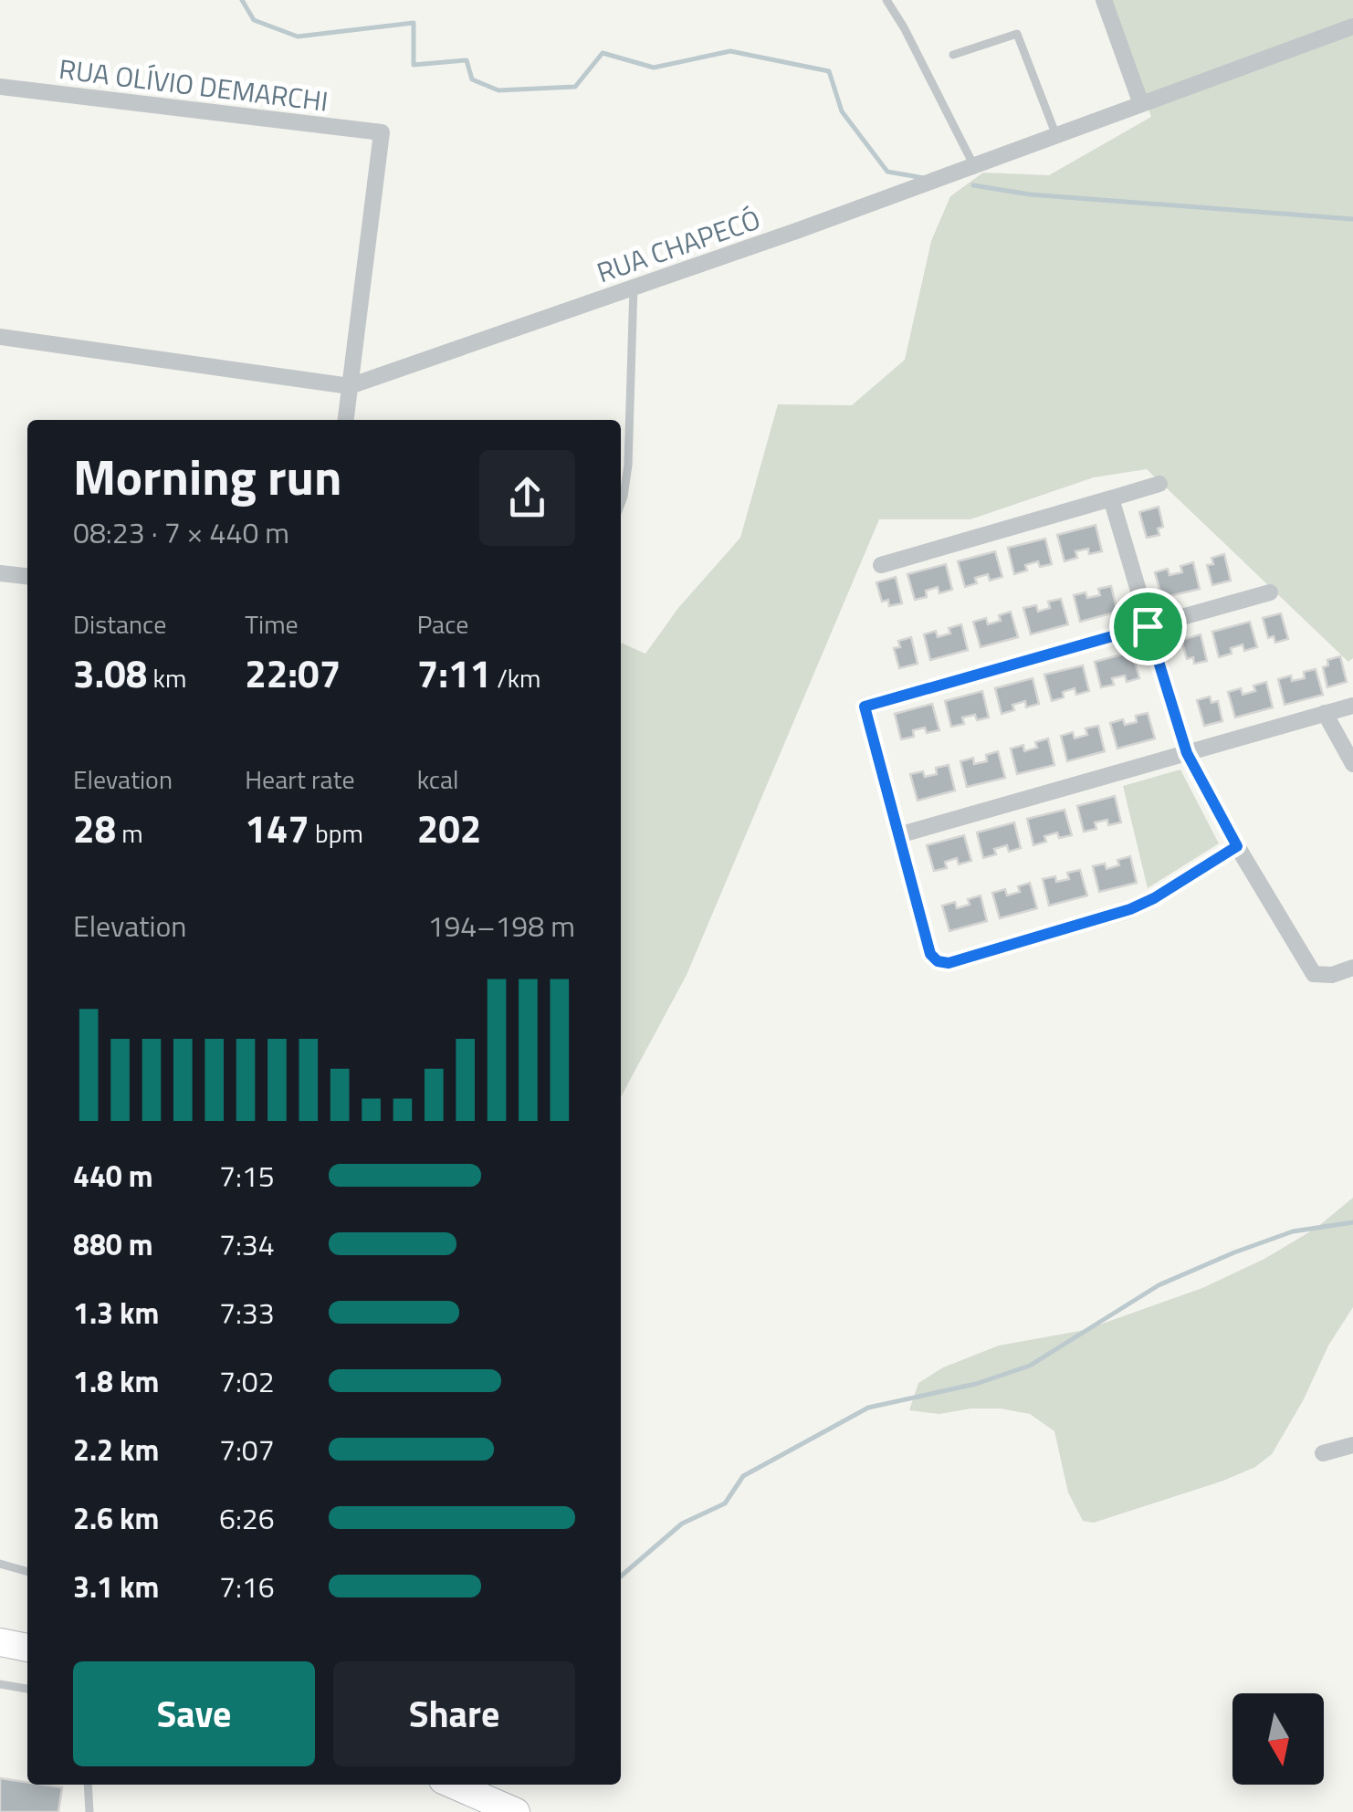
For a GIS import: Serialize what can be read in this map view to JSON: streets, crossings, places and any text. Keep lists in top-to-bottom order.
{
  "streets": {
    "street": ["RUA OLÍVIO DEMARCHI", "RUA CHAPECÓ"]
  },
  "crossings": [
    ["RUA OLÍVIO DEMARCHI", "RUA CHAPECÓ"]
  ],
  "north": "bottom",
  "page": {
    "heading": ["Morning run", "08:23 · 7 × 440 m"],
    "stats": [
      ["Distance", "3.08 km"],
      ["Time", "22:07"],
      ["Pace", "7:11 /km"],
      ["Elevation", "28 m"],
      ["Heart rate", "147 bpm"],
      ["kcal", "202"]
    ],
    "chart": ["Elevation", "194–198 m"],
    "list": [
      {
        "name": "440 m",
        "note": "7:15"
      },
      {
        "name": "880 m",
        "note": "7:34"
      },
      {
        "name": "1.3 km",
        "note": "7:33"
      },
      {
        "name": "1.8 km",
        "note": "7:02"
      },
      {
        "name": "2.2 km",
        "note": "7:07"
      },
      {
        "name": "2.6 km",
        "note": "6:26"
      },
      {
        "name": "3.1 km",
        "note": "7:16"
      }
    ],
    "buttons": ["Save", "Share"]
  }
}
